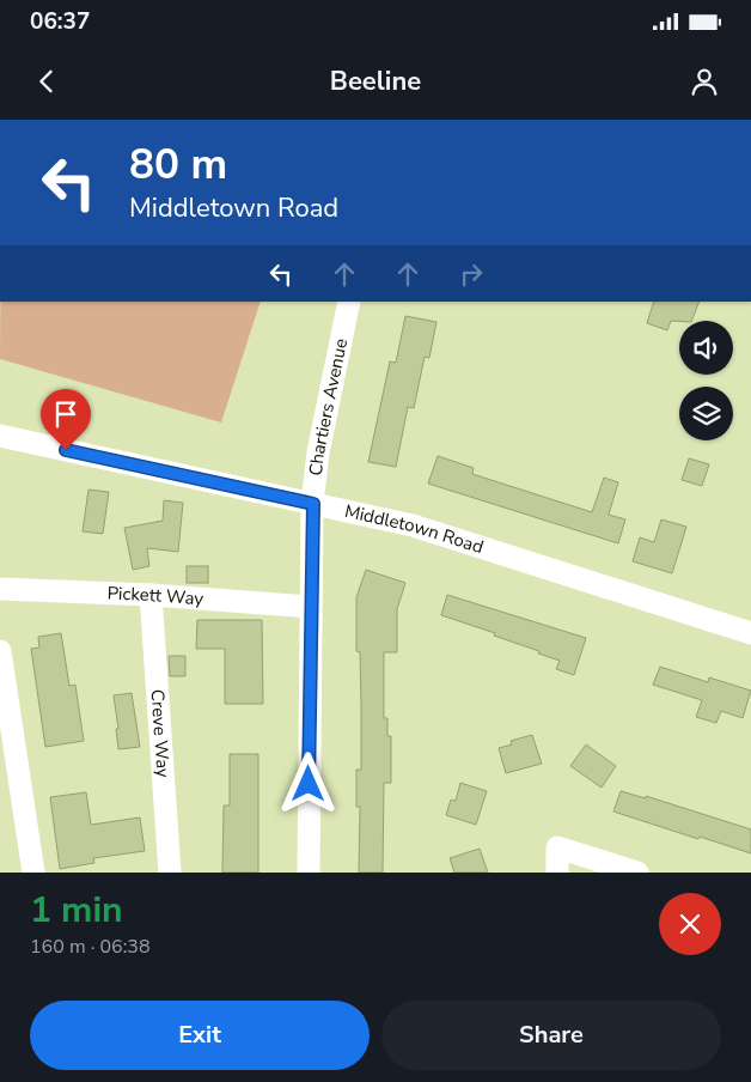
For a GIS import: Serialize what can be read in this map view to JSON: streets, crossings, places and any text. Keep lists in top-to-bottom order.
{
  "streets": {
    "street": [
      "Chartiers Avenue",
      "Middletown Road",
      "Pickett Way",
      "Creve Way"
    ]
  },
  "crossings": [
    ["Chartiers Avenue", "Middletown Road"],
    ["Chartiers Avenue", "Pickett Way"],
    ["Pickett Way", "Creve Way"]
  ],
  "page": {
    "status": "06:37",
    "header": "Beeline",
    "turn": ["80 m", "Middletown Road"],
    "heading": ["1 min", "160 m · 06:38"],
    "buttons": ["Exit", "Share"]
  }
}
